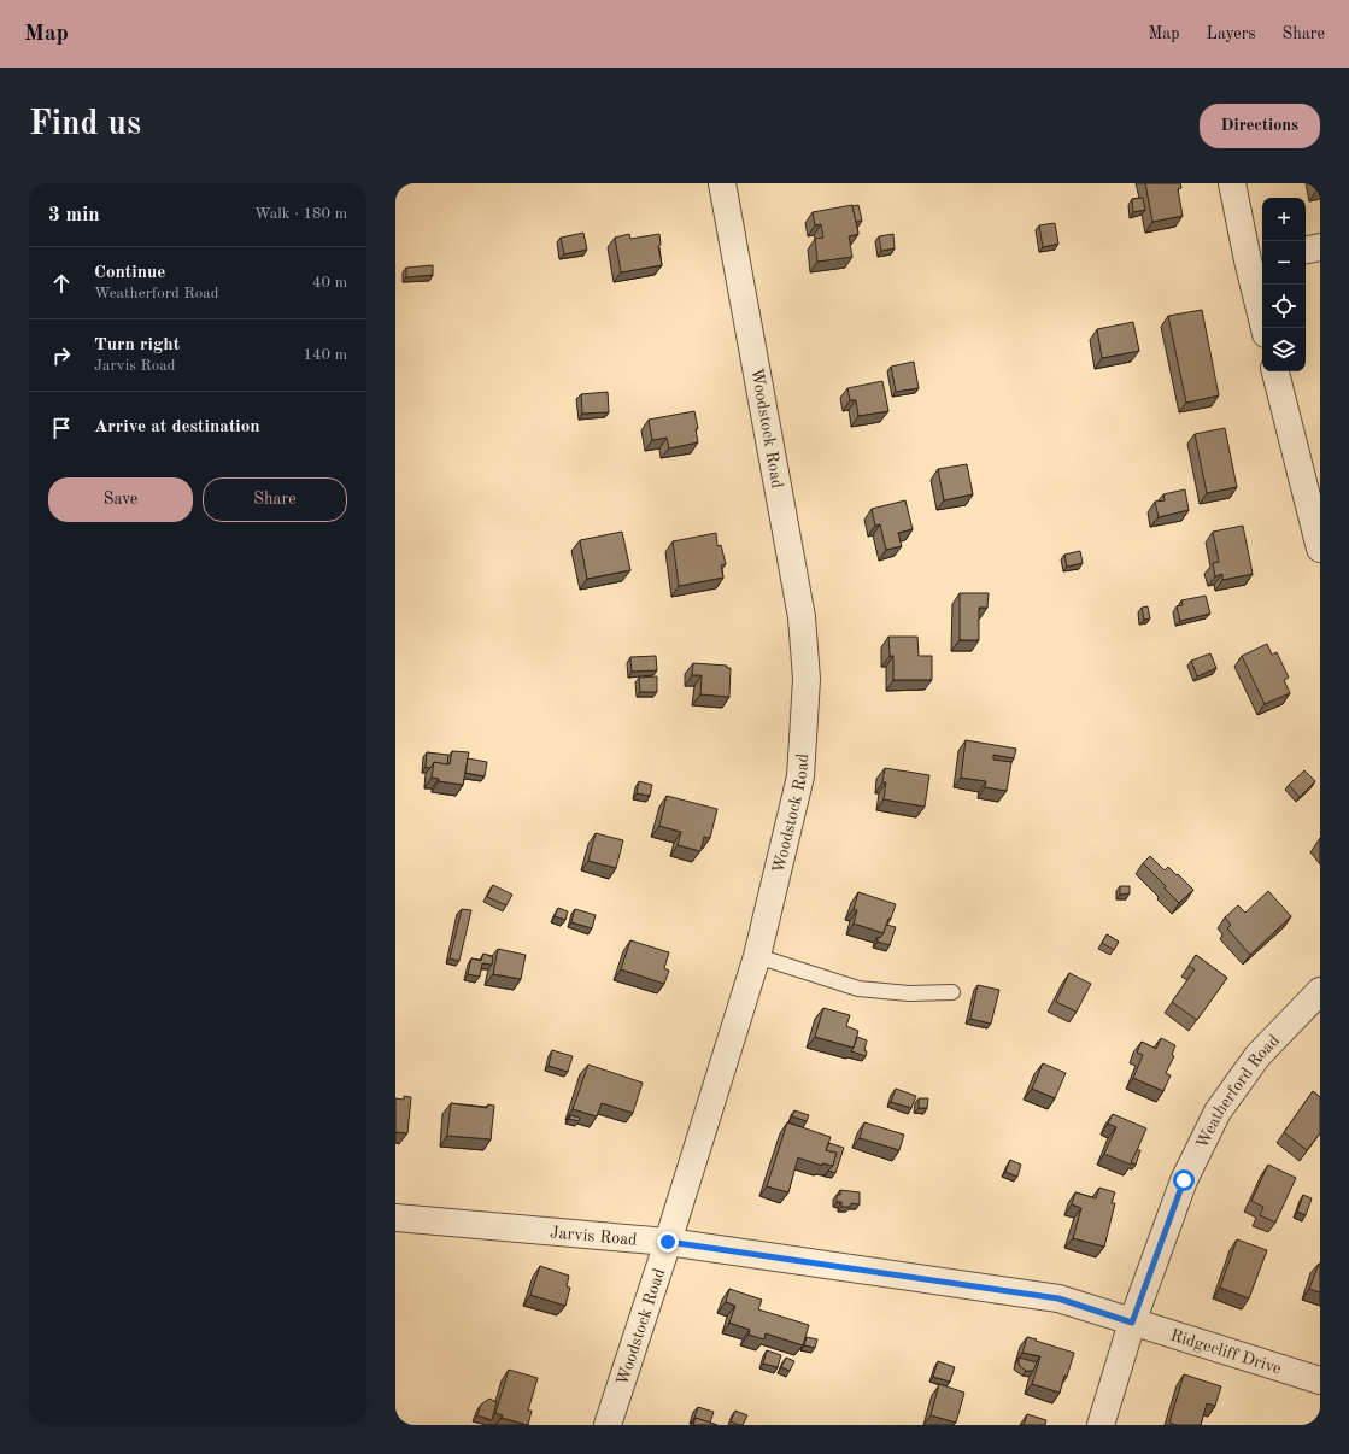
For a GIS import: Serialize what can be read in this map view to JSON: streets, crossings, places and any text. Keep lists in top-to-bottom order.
{
  "streets": {
    "street": [
      "Woodstock Road",
      "Weatherford Road",
      "Jarvis Road",
      "Ridgecliff Drive"
    ]
  },
  "crossings": [
    ["Woodstock Road", "Jarvis Road"],
    ["Weatherford Road", "Jarvis Road"],
    ["Weatherford Road", "Ridgecliff Drive"],
    ["Jarvis Road", "Ridgecliff Drive"]
  ],
  "page": {
    "header": "Map",
    "nav": ["Map", "Layers", "Share"],
    "buttons": [
      "Directions",
      ["Save", "Share"]
    ],
    "title": "Find us",
    "heading": ["3 min", "Walk · 180 m"],
    "map_buttons": ["+", "−"],
    "list": [
      ["Continue", "Weatherford Road", "40 m"],
      ["Turn right", "Jarvis Road", "140 m"],
      "Arrive at destination"
    ]
  }
}
